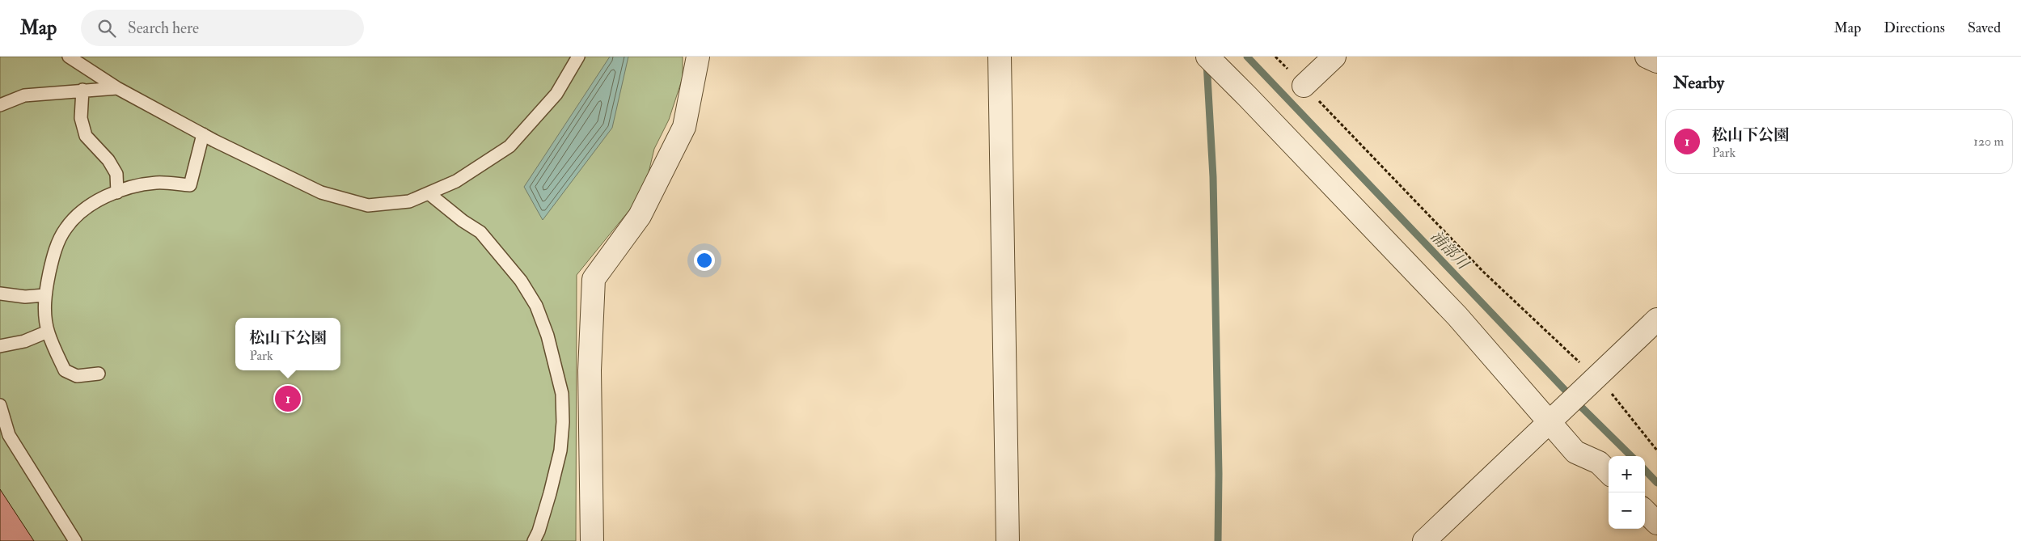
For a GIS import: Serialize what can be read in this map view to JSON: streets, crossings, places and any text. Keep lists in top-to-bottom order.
{
  "water": ["浦部川"],
  "page": {
    "header": "Map",
    "search": "Search here",
    "nav": ["Map", "Directions", "Saved"],
    "heading": "Nearby",
    "list": [
      {
        "mark": "1",
        "name": "松山下公園",
        "note": "Park",
        "value": "120 m"
      }
    ],
    "popup": ["松山下公園", "Park"],
    "pins": "1",
    "map_buttons": ["+", "−"]
  }
}
